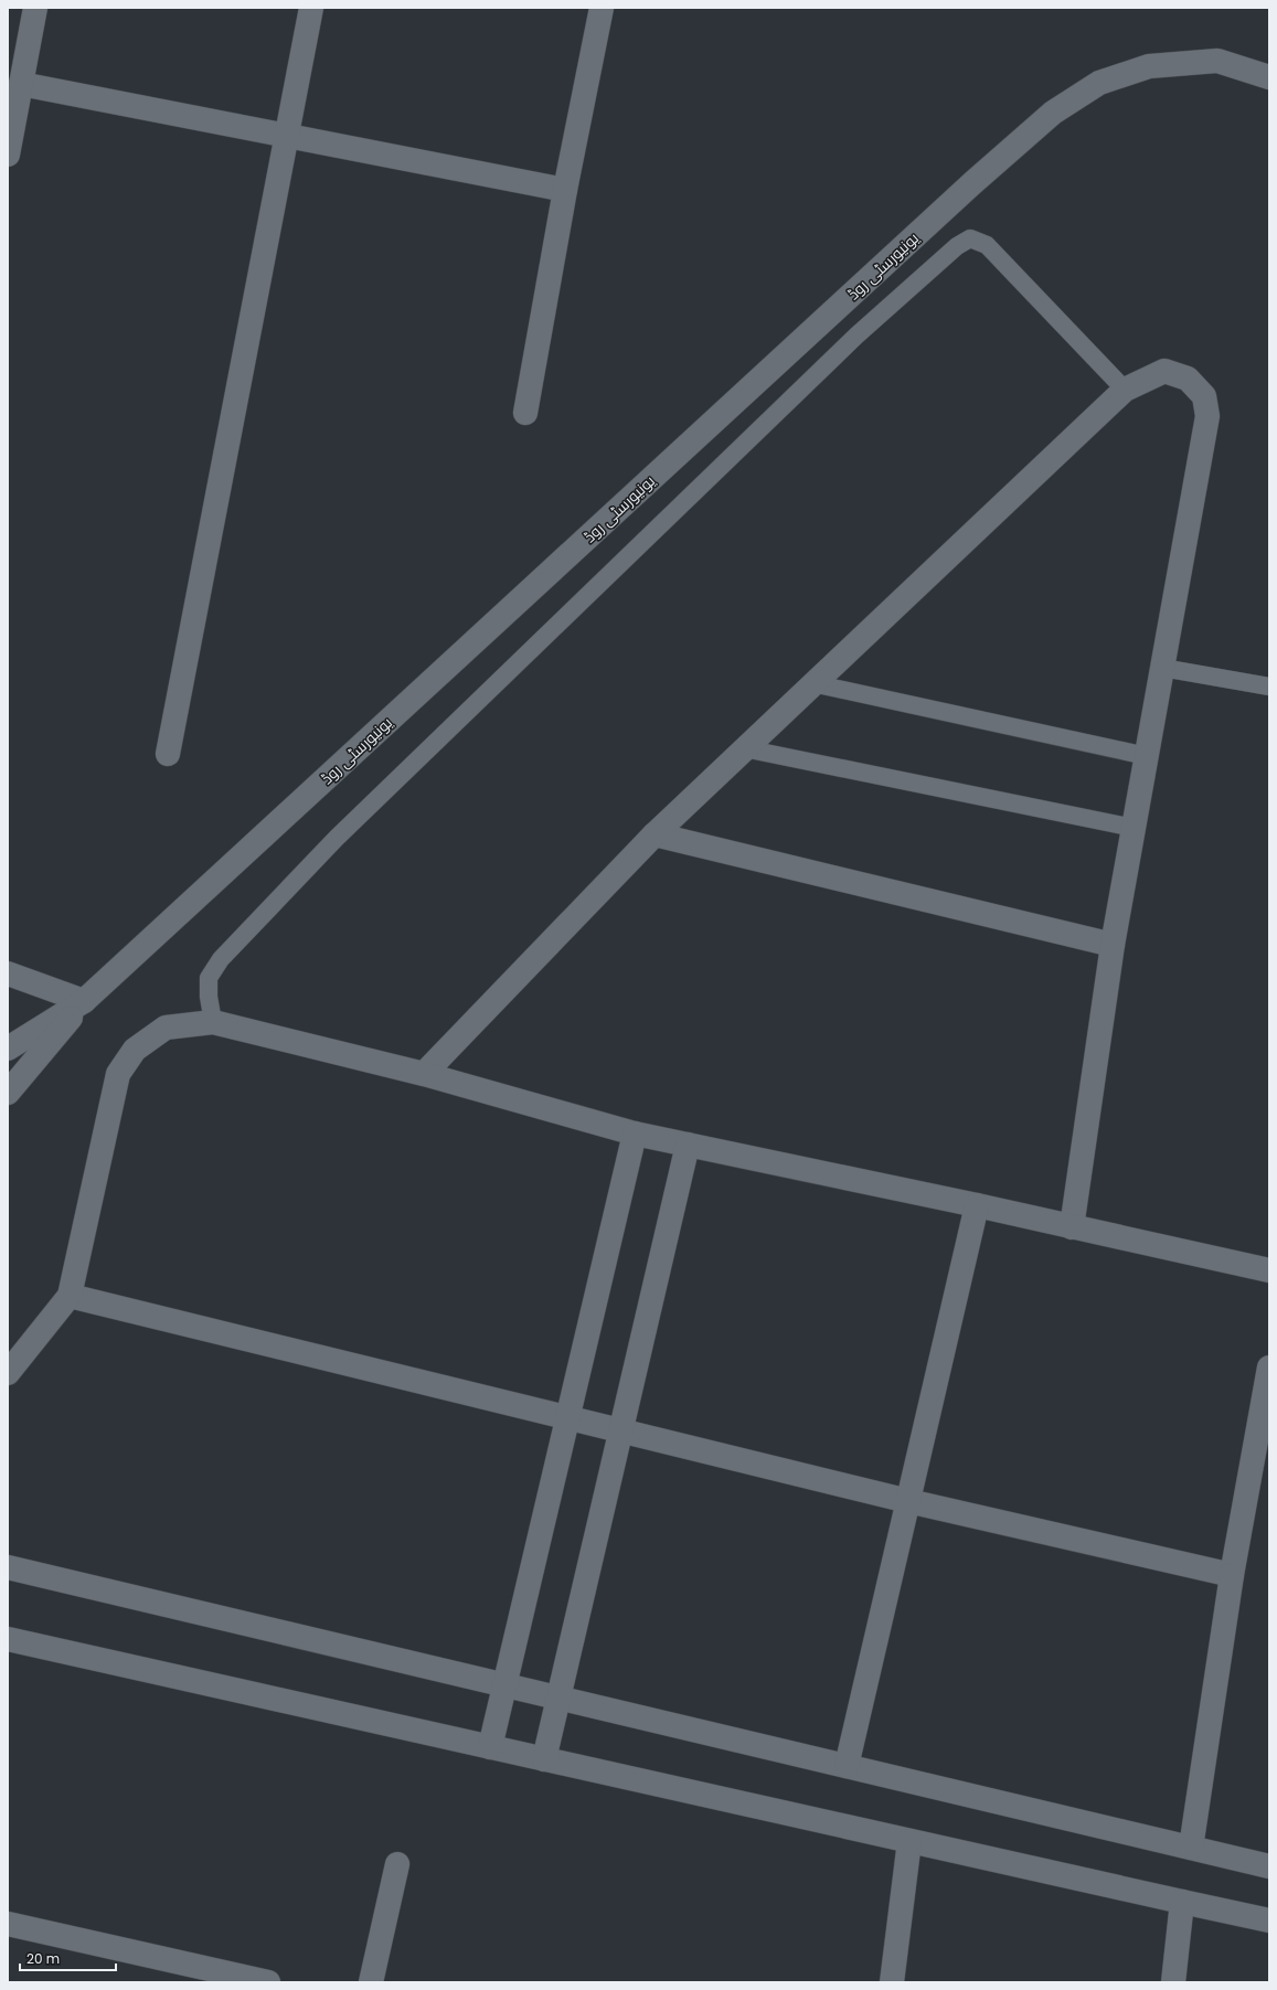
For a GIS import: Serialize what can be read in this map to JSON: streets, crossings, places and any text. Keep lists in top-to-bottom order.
{
  "streets": {
    "street": ["یونیورسٹی روڈ"]
  },
  "scale_bar": "20 m"
}
